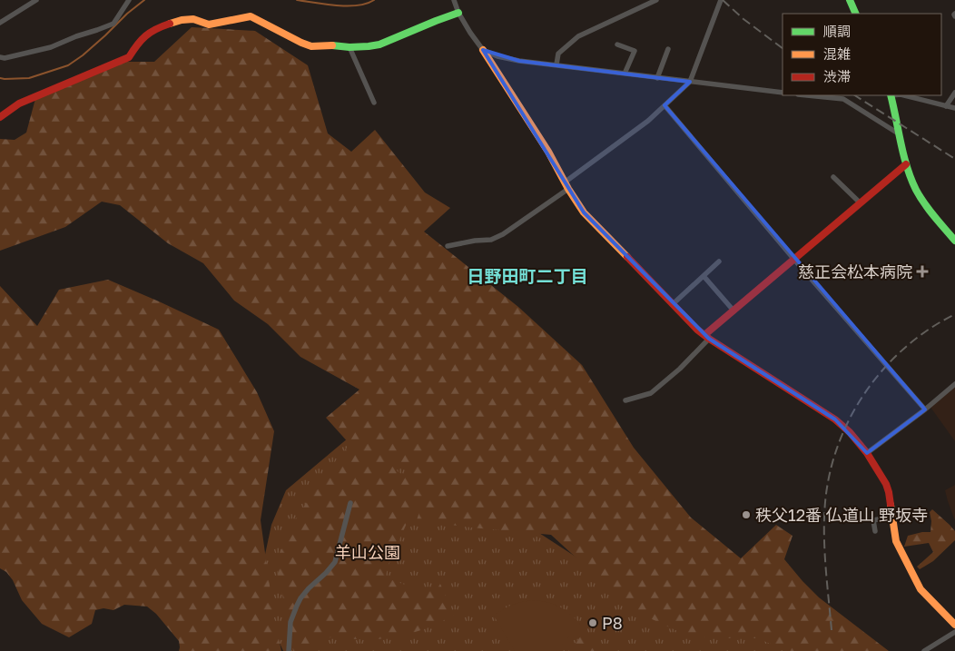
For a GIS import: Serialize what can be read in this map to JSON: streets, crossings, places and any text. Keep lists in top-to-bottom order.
{
  "districts": ["日野田町二丁目"],
  "parks": ["羊山公園"],
  "places": {
    "health": ["慈正会松本病院"],
    "other": ["秩父12番 仏道山 野坂寺", "P8"]
  },
  "legend": ["順調", "混雑", "渋滞"]
}
